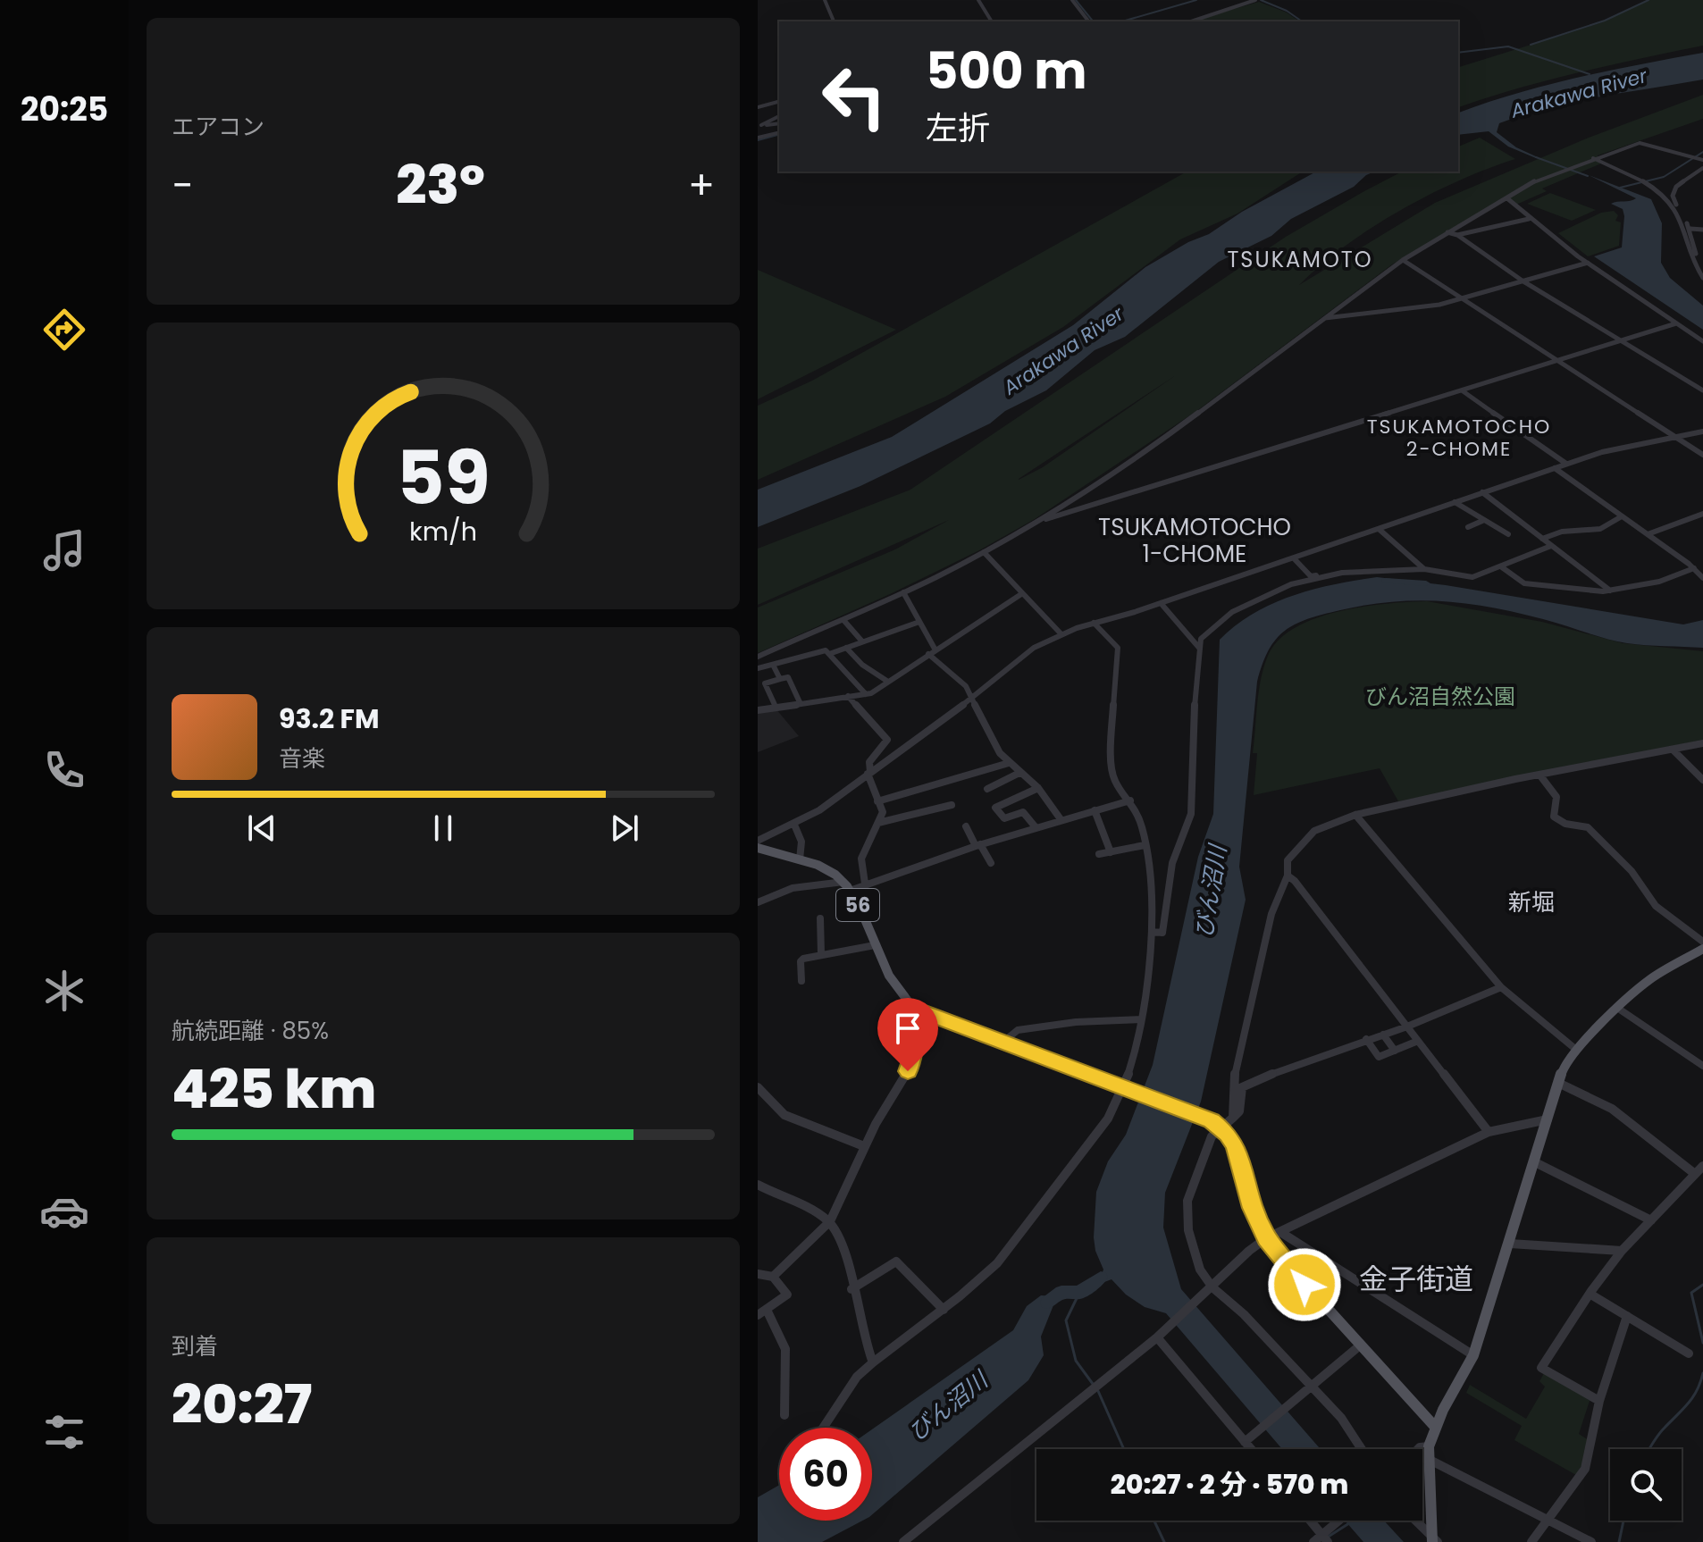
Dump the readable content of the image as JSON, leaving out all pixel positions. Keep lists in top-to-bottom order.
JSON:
{
  "streets": {
    "main road": ["56"]
  },
  "districts": [
    "TSUKAMOTO",
    "TSUKAMOTOCHO 2-CHOME",
    "TSUKAMOTOCHO 1-CHOME",
    "新堀",
    "金子街道"
  ],
  "water": ["Arakawa River", "びん沼川"],
  "parks": ["びん沼自然公園"],
  "page": {
    "tabs": "20:25",
    "tile": [
      "エアコン",
      ["航続距離 · 85%", "425 km"],
      ["到着", "20:27"]
    ],
    "turn": ["500 m", "左折"],
    "heat": ["−", "23°", "+"],
    "song": ["93.2 FM", "音楽"],
    "limit": "60",
    "trip": "20:27 · 2 分 · 570 m",
    "gauge": ["59", "km/h"]
  }
}
